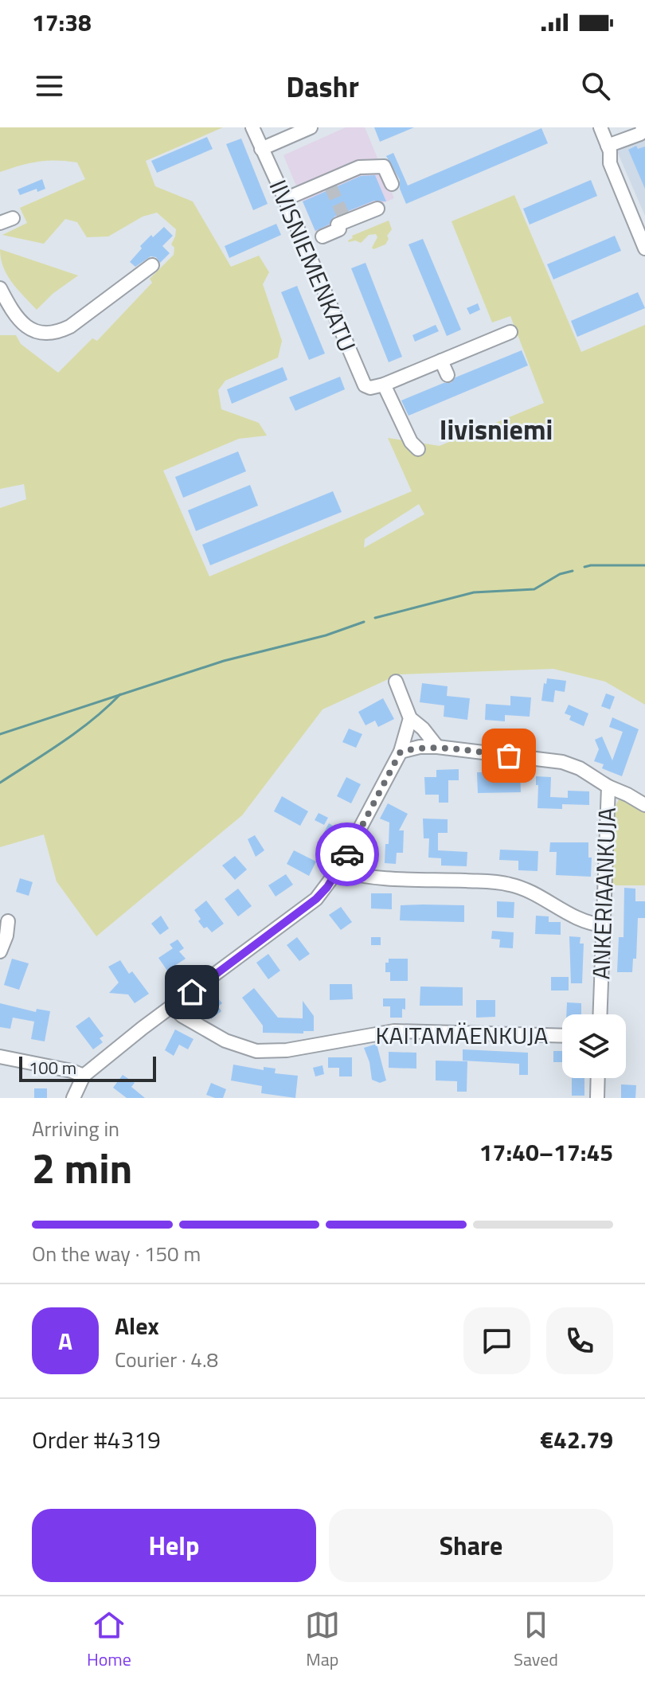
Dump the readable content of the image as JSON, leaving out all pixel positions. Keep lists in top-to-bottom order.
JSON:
{
  "streets": {
    "street": ["IIVISNIEMENKATU", "ANKERIAANKUJA", "KAITAMÄENKUJA"]
  },
  "districts": ["Iivisniemi"],
  "scale_bar": "100 m",
  "page": {
    "status": "17:38",
    "header": "Dashr",
    "scale": "100 m",
    "heading": ["2 min", "Arriving in", "17:40–17:45"],
    "panel": [
      "Alex",
      "Courier · 4.8",
      "Order #4319",
      "€42.79"
    ],
    "bar": "On the way · 150 m",
    "round": "A",
    "buttons": ["Help", "Share"],
    "tabs": ["Home", "Map", "Saved"]
  }
}
